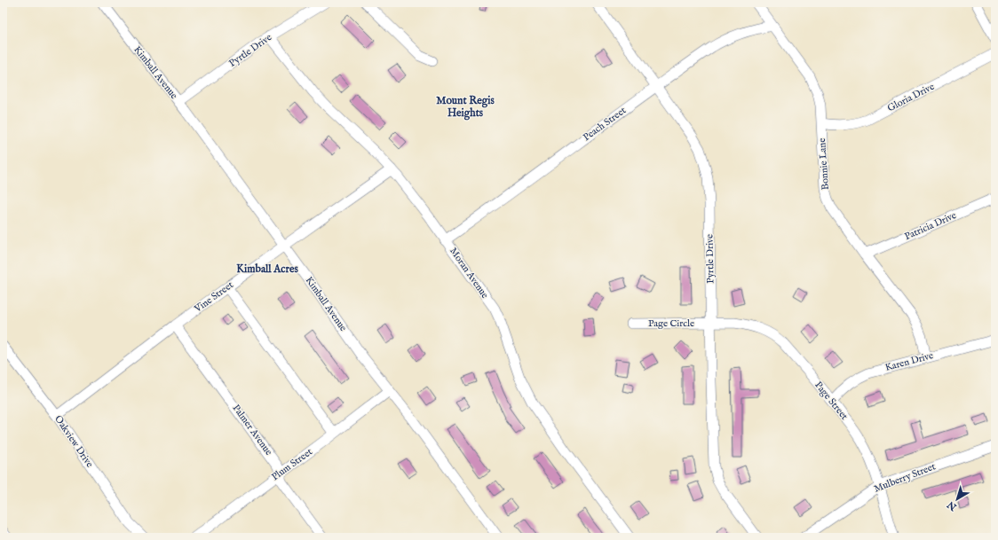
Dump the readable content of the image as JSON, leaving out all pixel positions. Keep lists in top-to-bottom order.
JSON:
{
  "streets": {
    "street": [
      "Pyrtle Drive",
      "Kimball Avenue",
      "Gloria Drive",
      "Peach Street",
      "Bonnie Lane",
      "Patricia Drive",
      "Moran Avenue",
      "Vine Street",
      "Page Circle",
      "Karen Drive",
      "Page Street",
      "Palmer Avenue",
      "Oakview Drive",
      "Plum Street",
      "Mulberry Street"
    ]
  },
  "crossings": [
    ["Pyrtle Drive", "Kimball Avenue"],
    ["Pyrtle Drive", "Peach Street"],
    ["Pyrtle Drive", "Moran Avenue"],
    ["Pyrtle Drive", "Page Circle"],
    ["Pyrtle Drive", "Page Street"],
    ["Kimball Avenue", "Vine Street"],
    ["Kimball Avenue", "Plum Street"],
    ["Gloria Drive", "Bonnie Lane"],
    ["Peach Street", "Bonnie Lane"],
    ["Peach Street", "Moran Avenue"],
    ["Bonnie Lane", "Patricia Drive"],
    ["Bonnie Lane", "Karen Drive"],
    ["Moran Avenue", "Vine Street"],
    ["Vine Street", "Palmer Avenue"],
    ["Vine Street", "Oakview Drive"],
    ["Page Circle", "Page Street"],
    ["Karen Drive", "Page Street"],
    ["Page Street", "Mulberry Street"],
    ["Palmer Avenue", "Plum Street"]
  ],
  "districts": ["Mount Regis Heights", "Kimball Acres"],
  "north": "bottom left"
}
